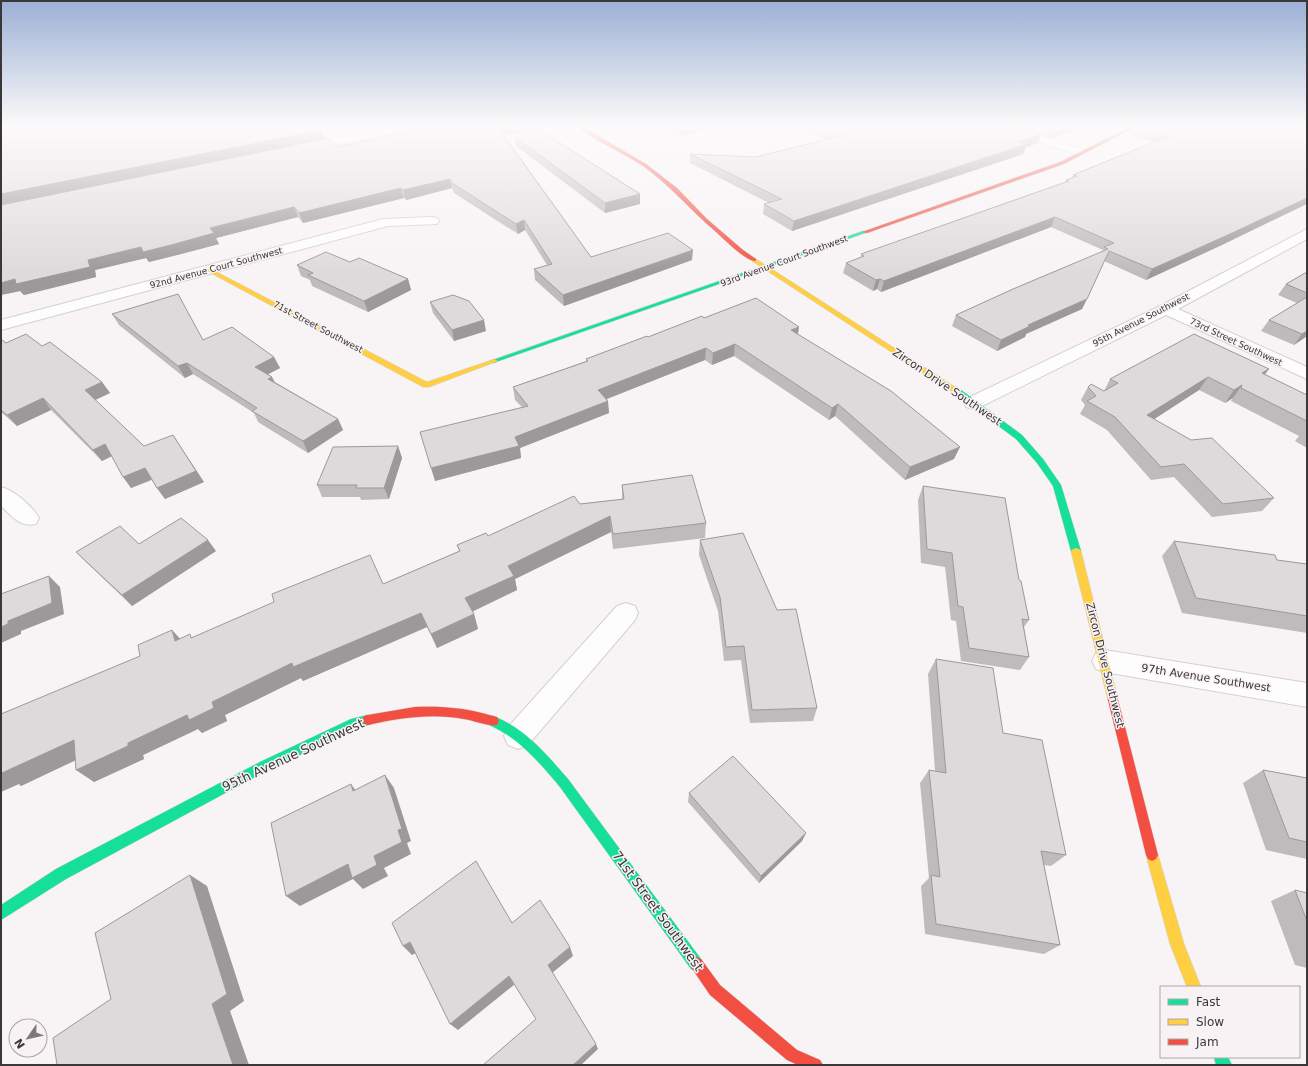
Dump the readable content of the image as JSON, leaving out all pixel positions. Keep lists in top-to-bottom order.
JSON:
{
  "streets": {
    "street": [
      "93rd Avenue Court Southwest",
      "92nd Avenue Court Southwest",
      "95th Avenue Southwest",
      "71st Street Southwest",
      "73rd Street Southwest",
      "Zircon Drive Southwest",
      "97th Avenue Southwest"
    ]
  },
  "crossings": [
    ["93rd Avenue Court Southwest", "71st Street Southwest"],
    ["93rd Avenue Court Southwest", "Zircon Drive Southwest"],
    ["92nd Avenue Court Southwest", "71st Street Southwest"],
    ["95th Avenue Southwest", "71st Street Southwest"],
    ["95th Avenue Southwest", "73rd Street Southwest"],
    ["95th Avenue Southwest", "Zircon Drive Southwest"],
    ["Zircon Drive Southwest", "97th Avenue Southwest"]
  ],
  "legend": ["Fast", "Slow", "Jam"],
  "north": "bottom left"
}
